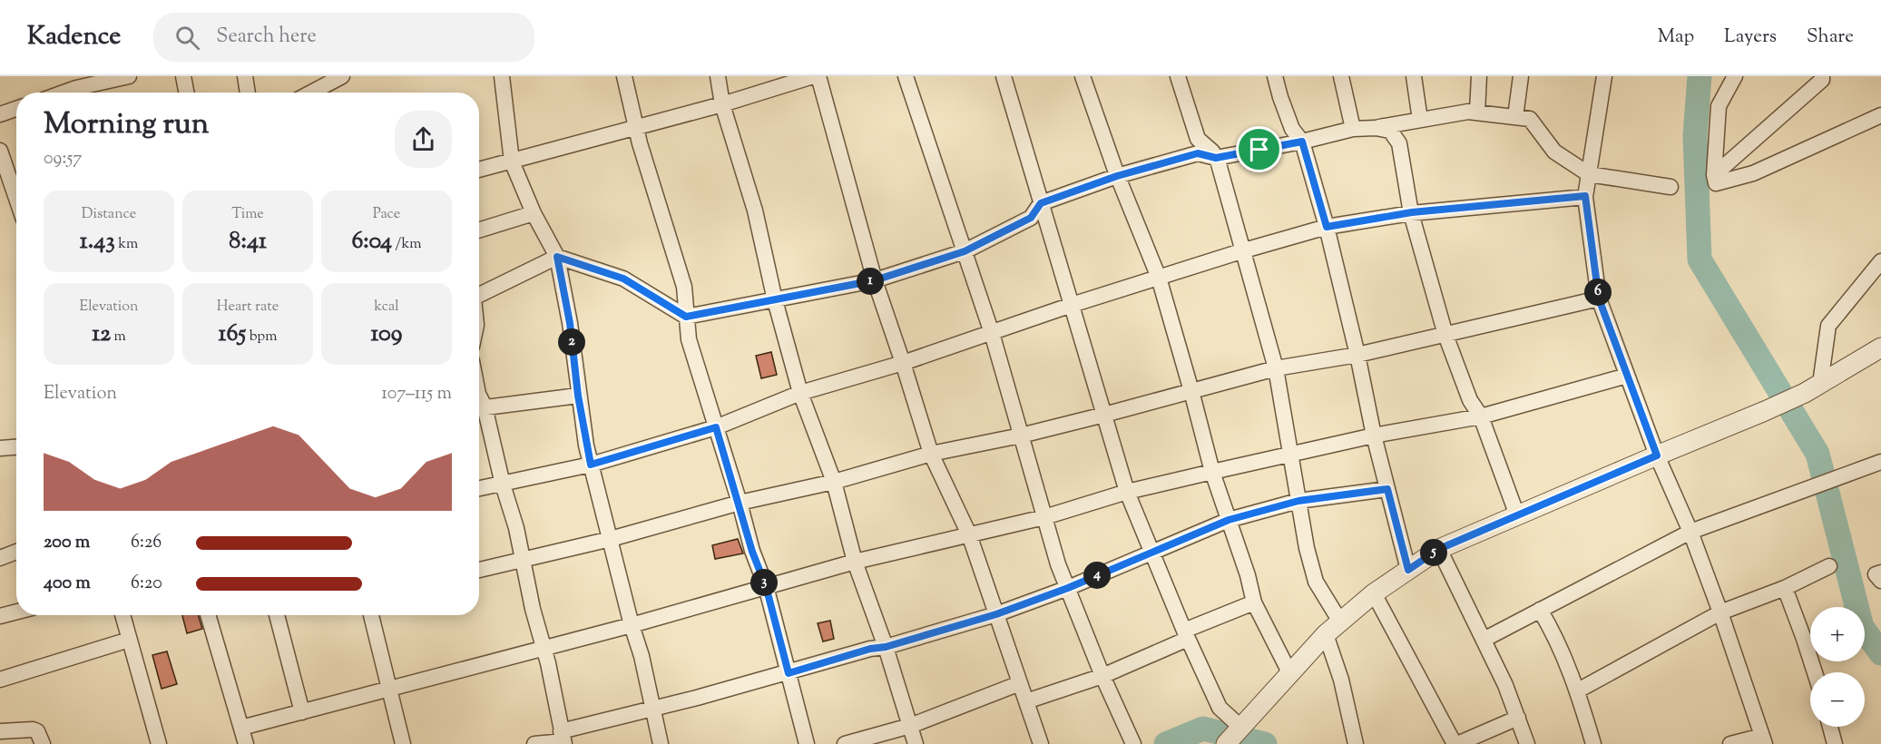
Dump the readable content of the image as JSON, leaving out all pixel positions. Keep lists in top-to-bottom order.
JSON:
{
  "page": {
    "header": "Kadence",
    "search": "Search here",
    "nav": ["Map", "Layers", "Share"],
    "heading": ["Morning run", "09:57"],
    "stats": [
      ["Distance", "1.43 km"],
      ["Time", "8:41"],
      ["Pace", "6:04 /km"],
      ["Elevation", "12 m"],
      ["Heart rate", "165 bpm"],
      ["kcal", "109"]
    ],
    "pins": [
      "1",
      "6",
      "2",
      "5",
      "4",
      "3"
    ],
    "chart": ["Elevation", "107–115 m"],
    "list": [
      {
        "name": "200 m",
        "note": "6:26"
      },
      {
        "name": "400 m",
        "note": "6:20"
      }
    ],
    "map_buttons": ["+", "−"]
  }
}
